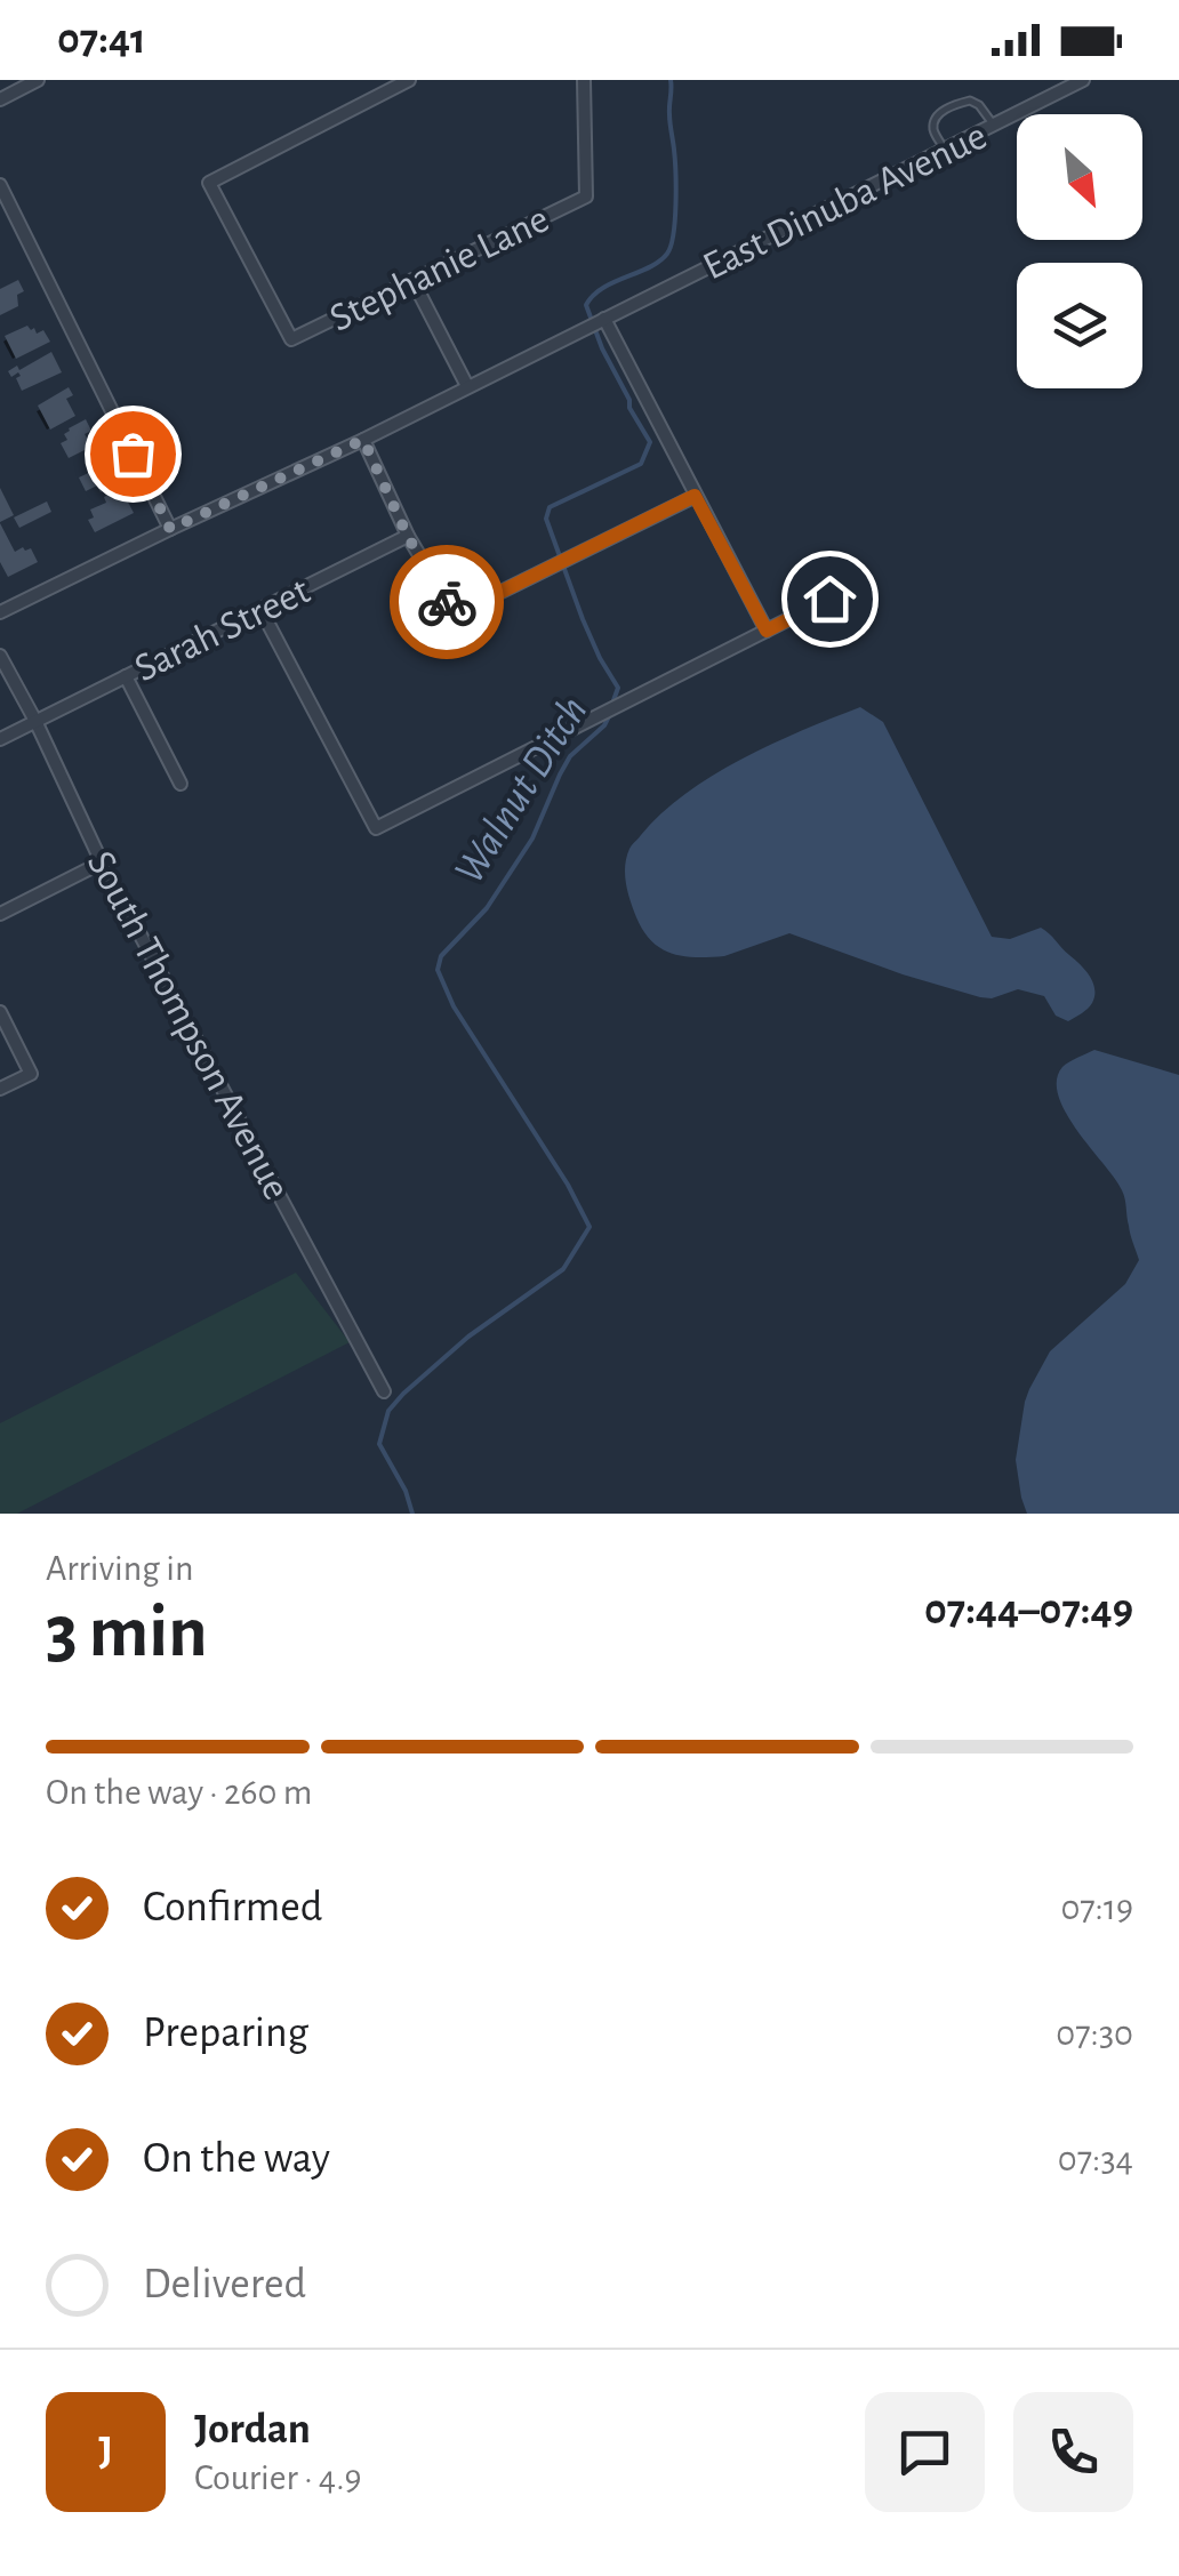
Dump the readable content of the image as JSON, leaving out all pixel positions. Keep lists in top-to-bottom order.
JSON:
{
  "streets": {
    "street": [
      "East Dinuba Avenue",
      "Stephanie Lane",
      "Sarah Street",
      "South Thompson Avenue"
    ]
  },
  "crossings": [
    ["Sarah Street", "South Thompson Avenue"]
  ],
  "water": ["Walnut Ditch"],
  "north": "bottom right",
  "page": {
    "status": "07:41",
    "heading": ["3 min", "Arriving in", "07:44–07:49"],
    "panel": ["Jordan", "Courier · 4.9"],
    "bar": "On the way · 260 m",
    "list": [
      ["Confirmed", "07:19"],
      ["Preparing", "07:30"],
      ["On the way", "07:34"],
      "Delivered"
    ],
    "round": "J"
  }
}
